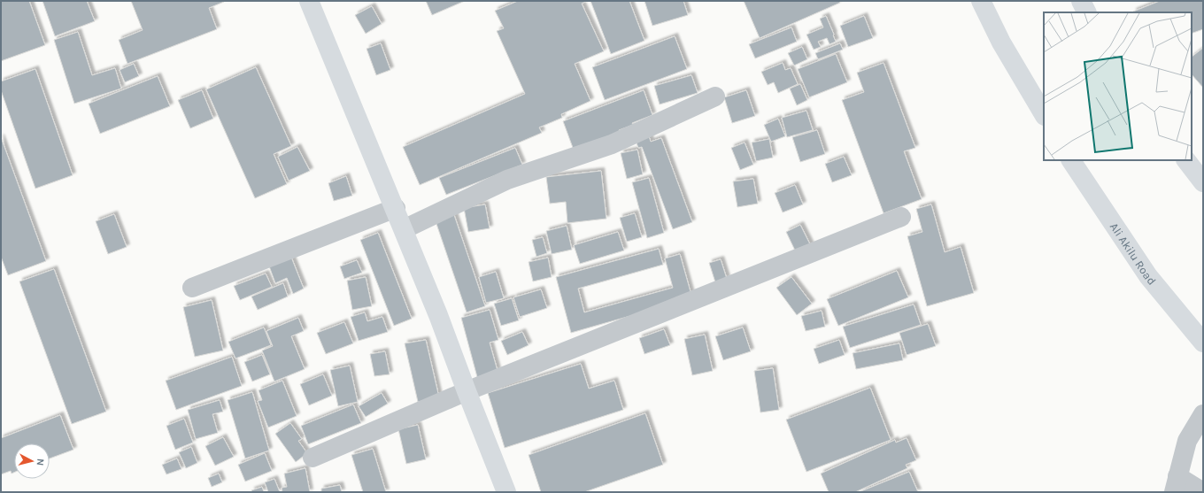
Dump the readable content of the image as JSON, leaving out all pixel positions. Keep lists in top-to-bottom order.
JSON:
{
  "streets": {
    "street": ["Ali Akilu Road"]
  },
  "north": "right"
}
